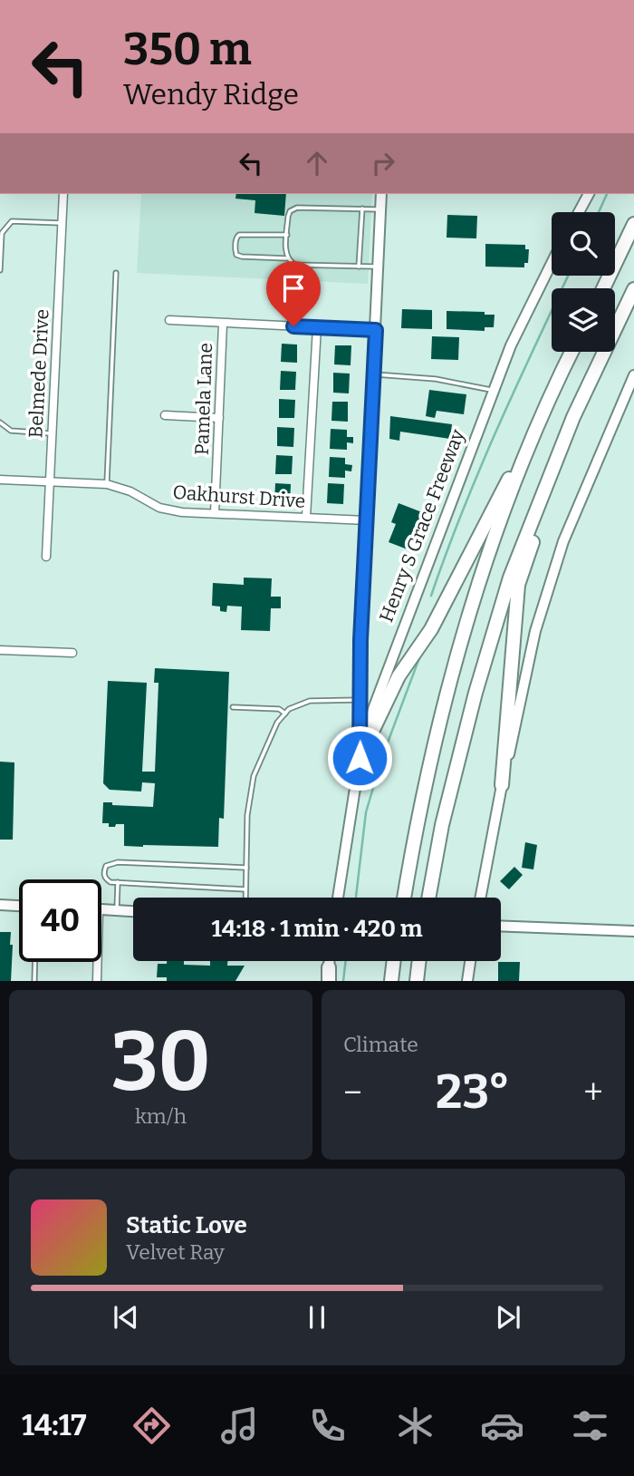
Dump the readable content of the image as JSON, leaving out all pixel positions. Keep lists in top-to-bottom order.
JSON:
{
  "streets": {
    "street": [
      "Belmede Drive",
      "Pamela Lane",
      "Oakhurst Drive",
      "Henry S Grace Freeway"
    ]
  },
  "crossings": [
    ["Belmede Drive", "Oakhurst Drive"],
    ["Pamela Lane", "Oakhurst Drive"]
  ],
  "page": {
    "turn": ["350 m", "Wendy Ridge"],
    "limit": "40",
    "trip": "14:18 · 1 min · 420 m",
    "tile": [
      ["30", "km/h"],
      "Climate"
    ],
    "heat": ["−", "23°", "+"],
    "song": ["Static Love", "Velvet Ray"],
    "tabs": "14:17"
  }
}
